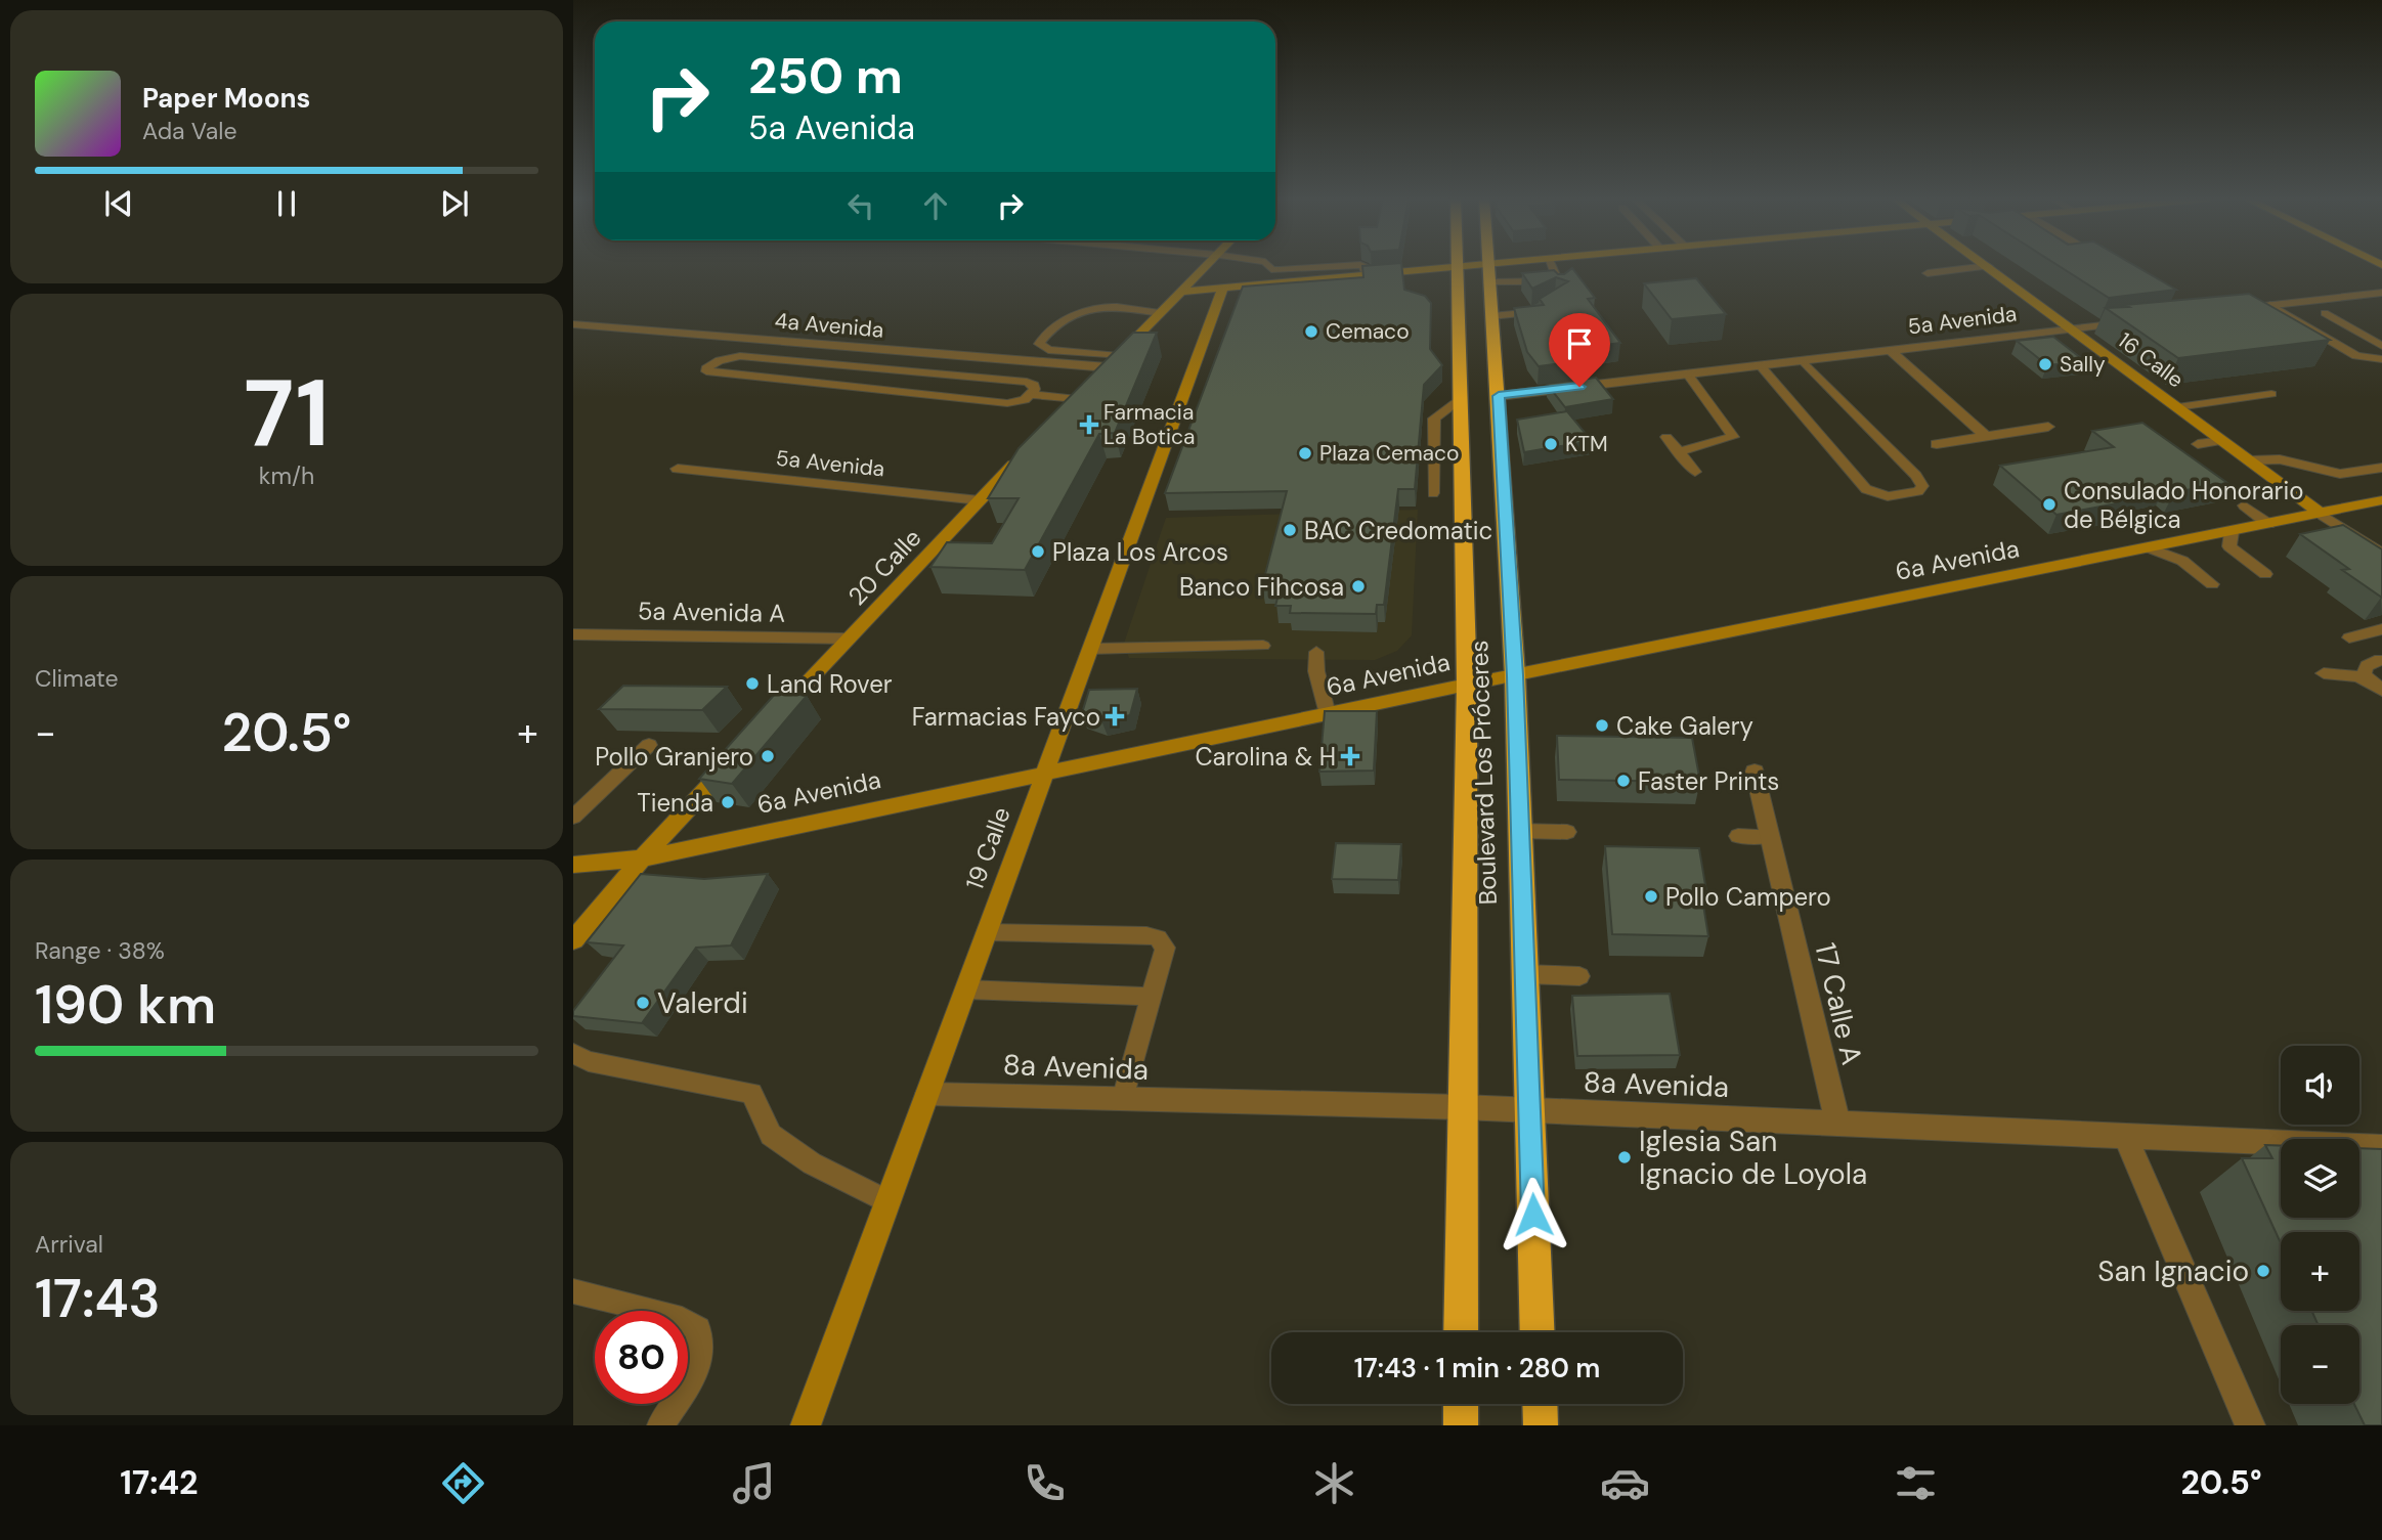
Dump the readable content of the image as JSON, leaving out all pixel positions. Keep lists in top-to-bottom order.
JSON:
{
  "streets": {
    "highway": ["Boulevard Los Próceres"],
    "street": [
      "5a Avenida",
      "4a Avenida",
      "16 Calle",
      "6a Avenida",
      "20 Calle",
      "5a Avenida A",
      "19 Calle",
      "17 Calle A",
      "8a Avenida"
    ]
  },
  "crossings": [
    ["5a Avenida", "16 Calle"],
    ["5a Avenida", "20 Calle"],
    ["5a Avenida", "Boulevard Los Próceres"],
    ["16 Calle", "6a Avenida"],
    ["6a Avenida", "Boulevard Los Próceres"],
    ["6a Avenida", "19 Calle"],
    ["20 Calle", "5a Avenida A"],
    ["Boulevard Los Próceres", "8a Avenida"],
    ["19 Calle", "8a Avenida"],
    ["17 Calle A", "8a Avenida"]
  ],
  "places": {
    "other": [
      "Cemaco",
      "Sally",
      "KTM",
      "Plaza Cemaco",
      "Consulado Honorario de Bélgica",
      "BAC Credomatic",
      "Plaza Los Arcos",
      "Banco Fihcosa",
      "Land Rover",
      "Cake Galery",
      "Pollo Granjero",
      "Faster Prints",
      "Tienda",
      "Pollo Campero",
      "Valerdi",
      "Iglesia San Ignacio de Loyola",
      "San Ignacio"
    ],
    "health": ["Farmacia La Botica", "Farmacias Fayco", "Carolina & H"]
  },
  "page": {
    "turn": ["250 m", "5a Avenida"],
    "song": ["Paper Moons", "Ada Vale"],
    "tile": [
      ["71", "km/h"],
      "Climate",
      ["Range · 38%", "190 km"],
      ["Arrival", "17:43"]
    ],
    "heat": ["−", "20.5°", "+"],
    "map_buttons": ["+", "−"],
    "limit": "80",
    "trip": "17:43 · 1 min · 280 m",
    "tabs": ["17:42", "20.5°"]
  }
}
